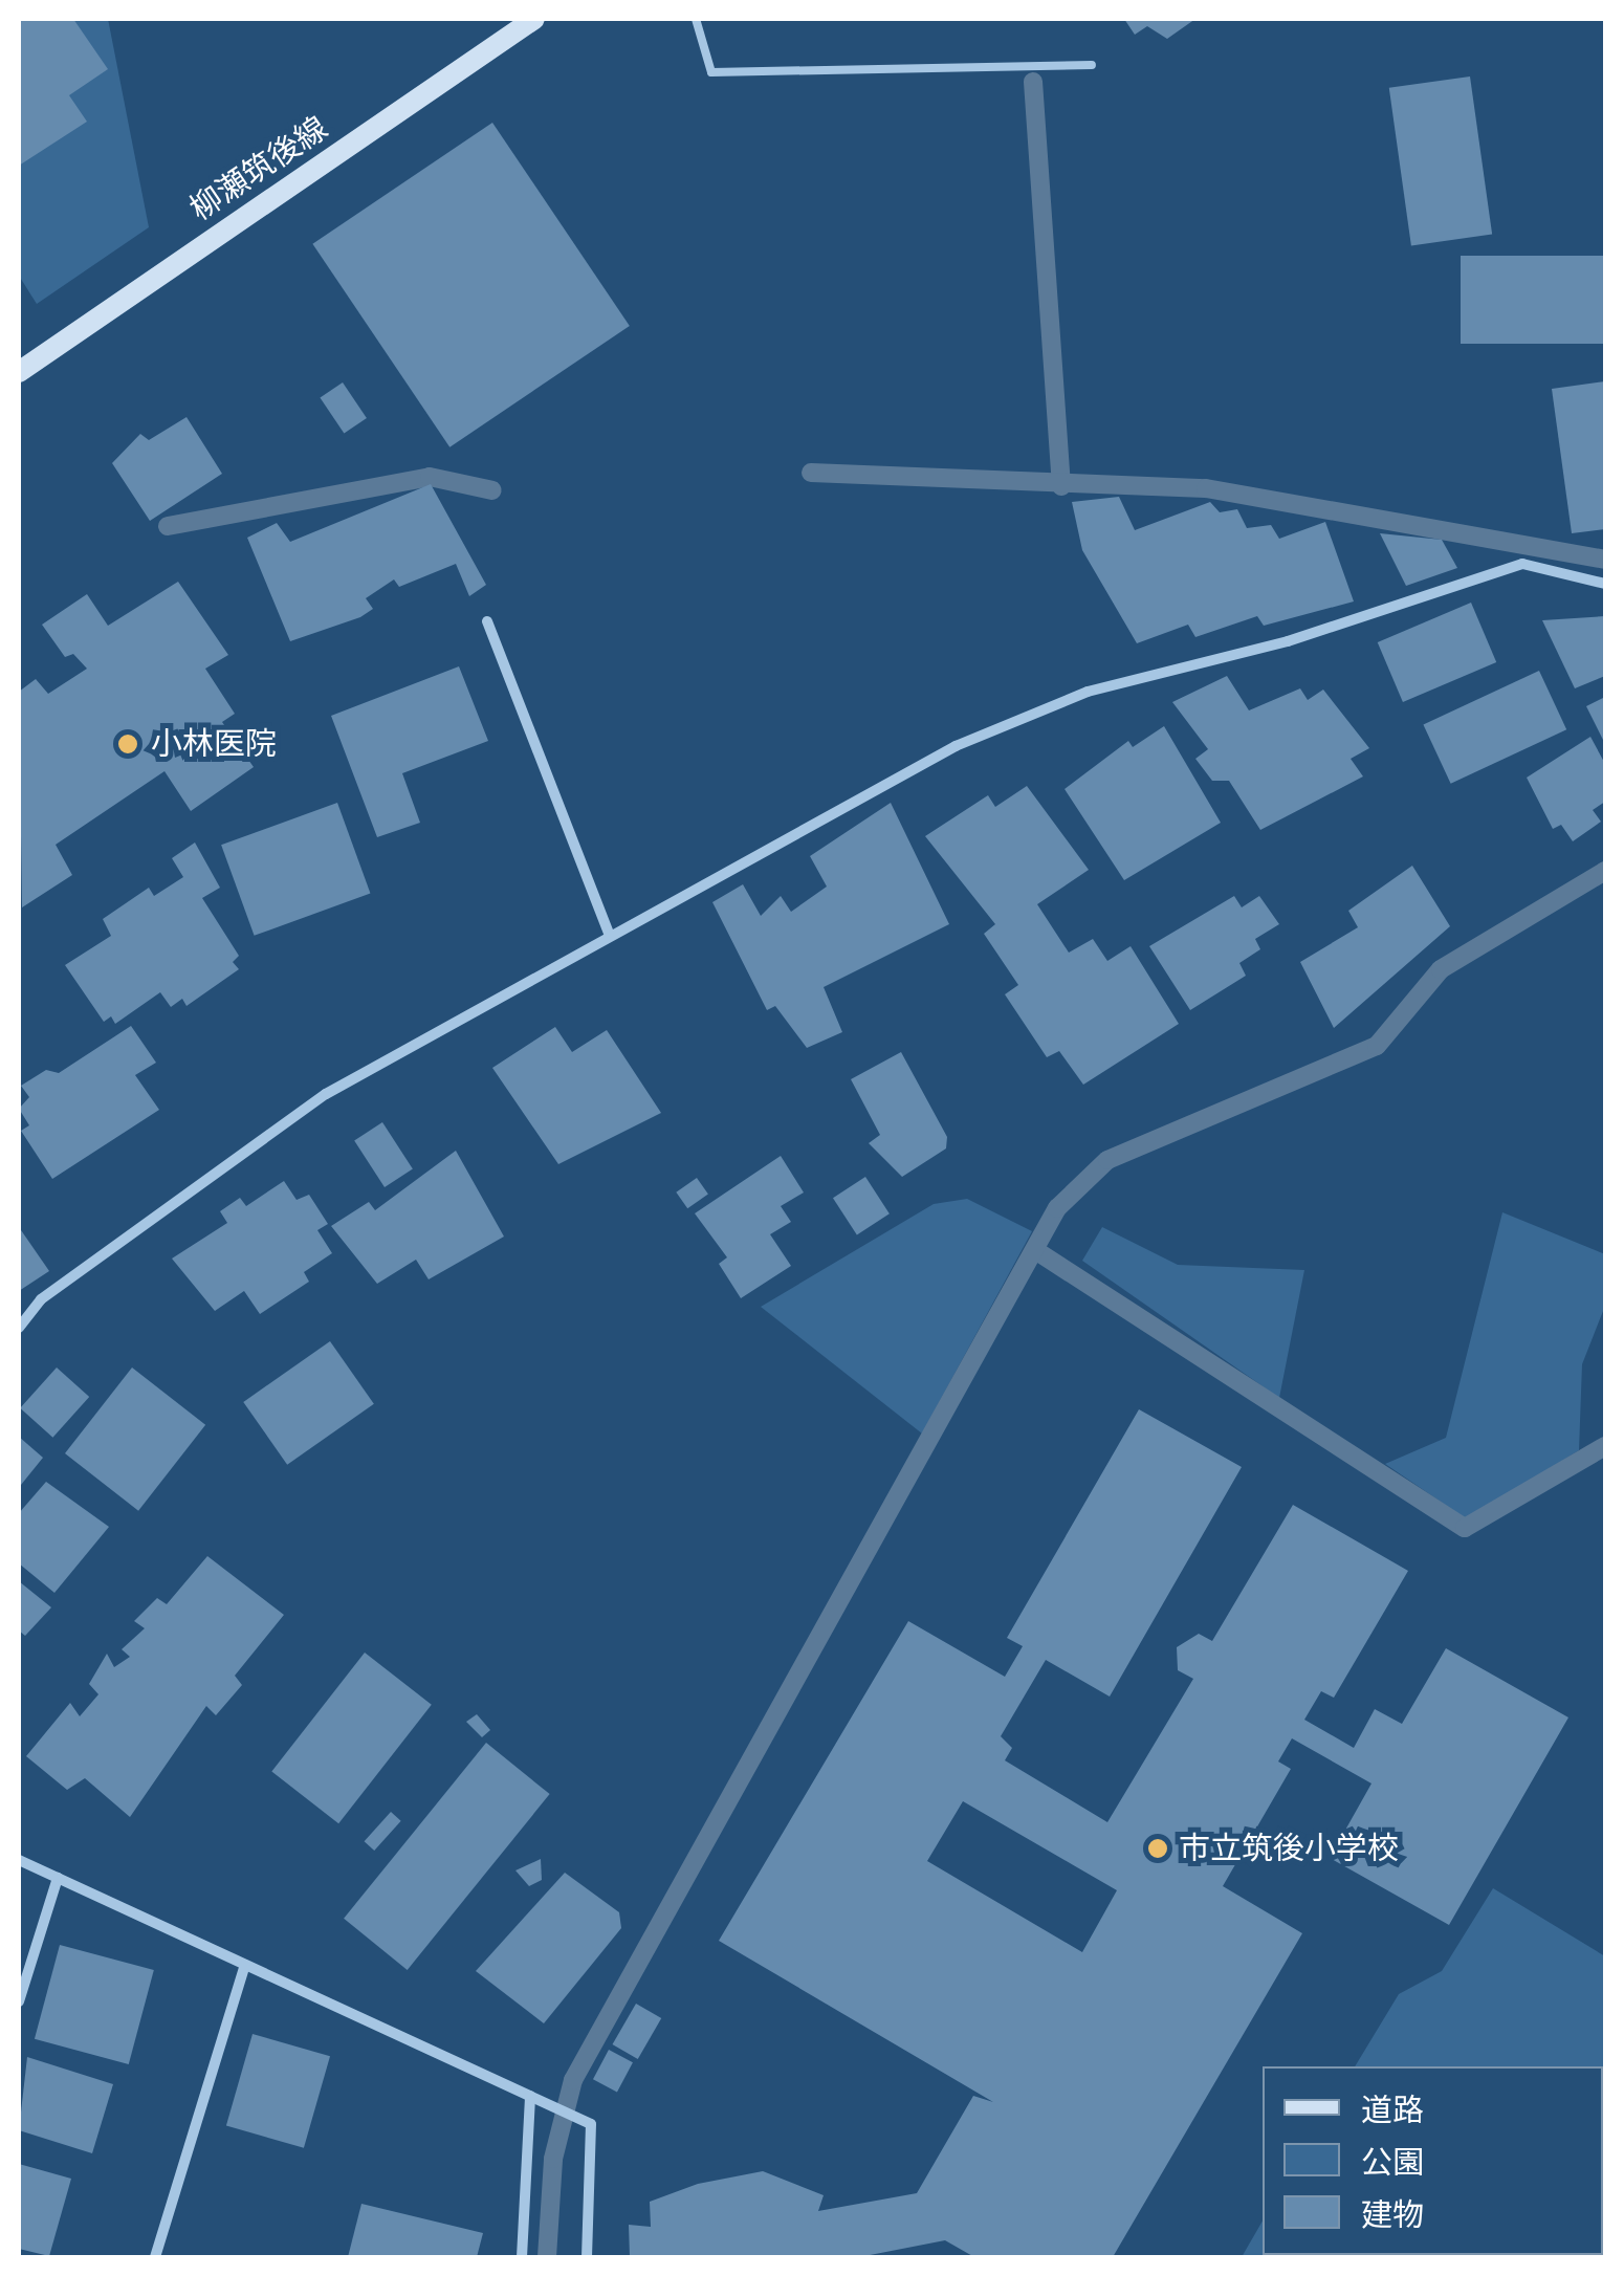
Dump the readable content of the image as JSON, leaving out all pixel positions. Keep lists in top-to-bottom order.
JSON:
{
  "streets": {
    "main road": ["柳瀬筑後線"]
  },
  "places": ["小林医院", "市立筑後小学校"],
  "legend": ["道路", "公園", "建物"]
}
